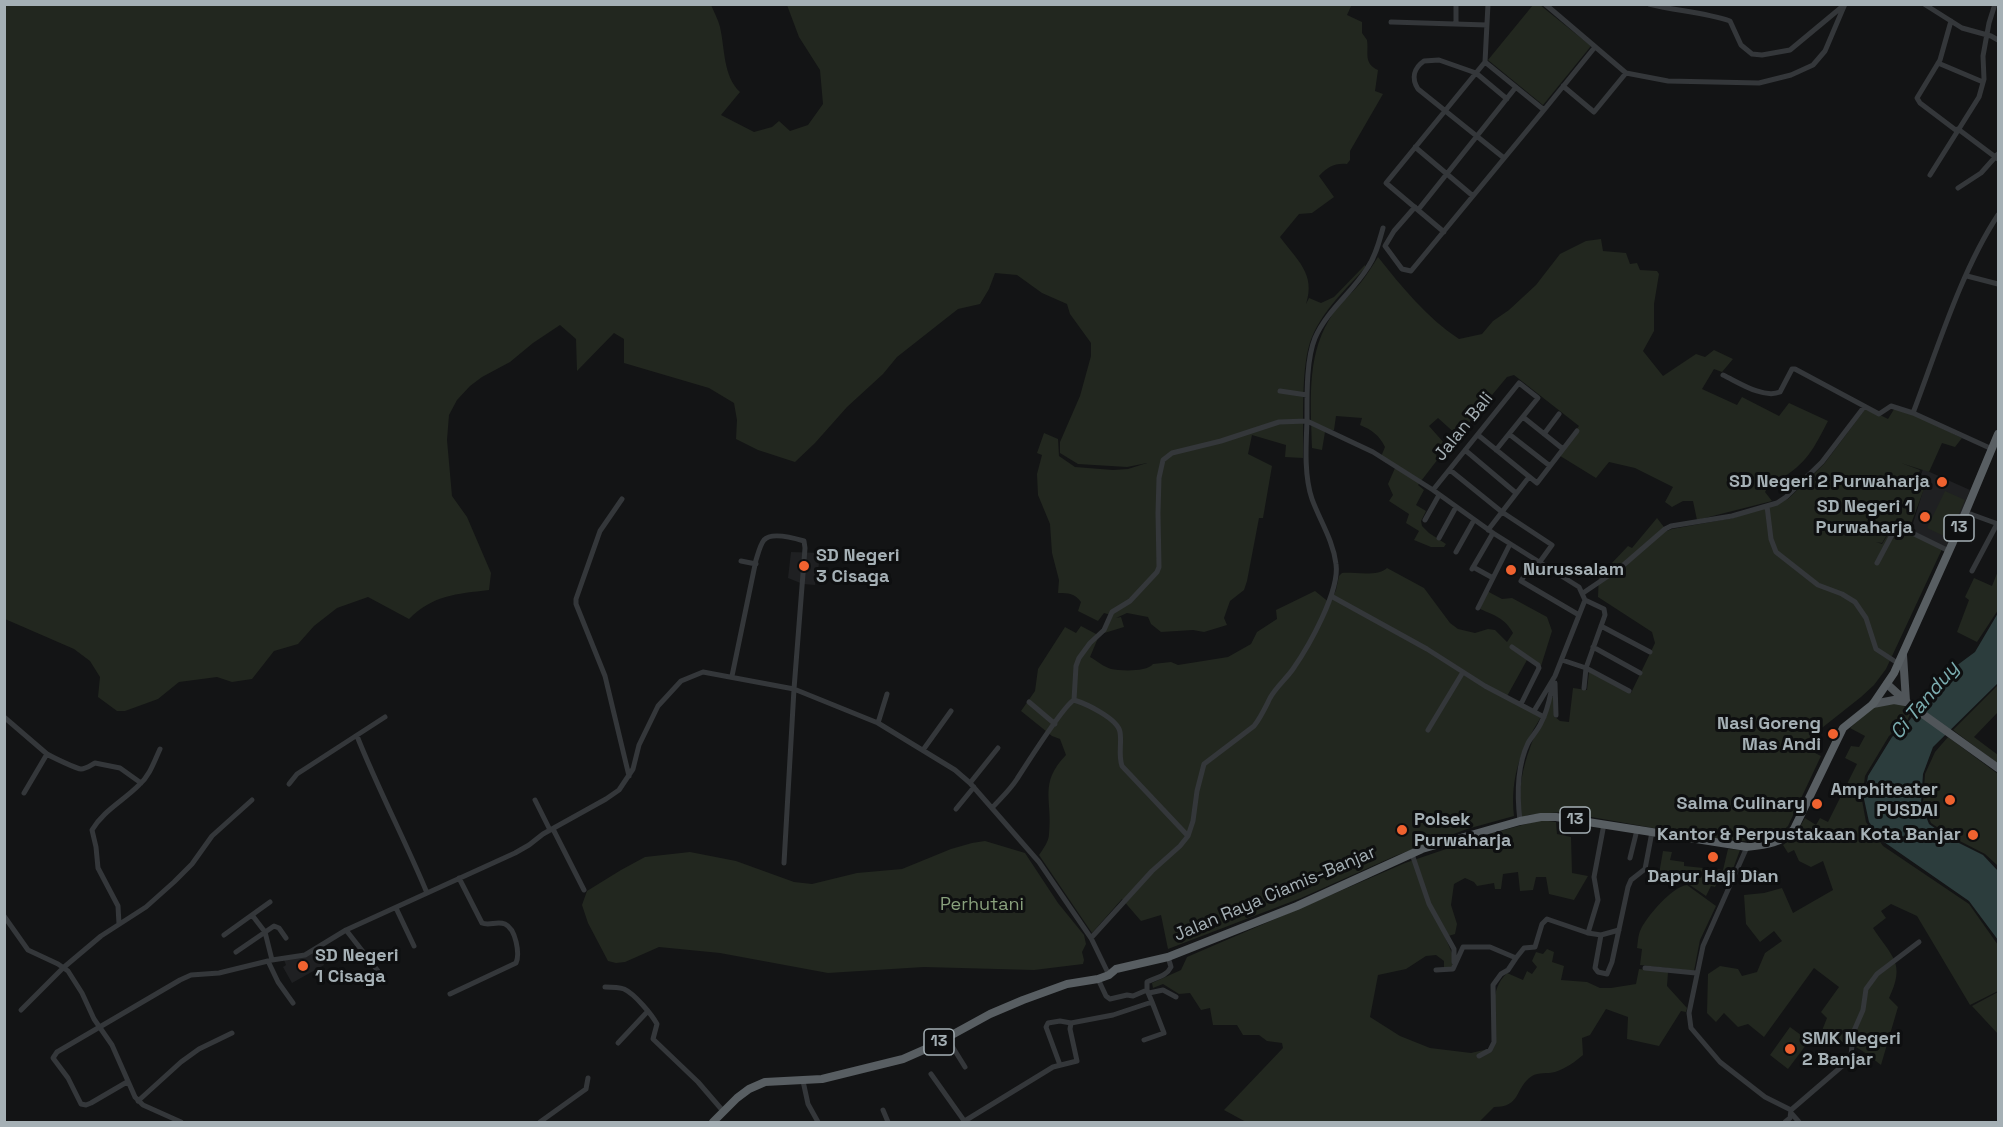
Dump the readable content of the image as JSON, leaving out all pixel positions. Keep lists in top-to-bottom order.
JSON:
{
  "streets": {
    "highway": ["13", "Jalan Raya Ciamis-Banjar"],
    "street": ["Jalan Bali"]
  },
  "crossings": [
    ["13", "Jalan Raya Ciamis-Banjar"]
  ],
  "water": ["Ci Tanduy"],
  "parks": ["Perhutani"],
  "places": [
    "SD Negeri 2 Purwaharja",
    "SD Negeri 1 Purwaharja",
    "SD Negeri 3 Cisaga",
    "Nurussalam",
    "Nasi Goreng Mas Andi",
    "Amphiteater PUSDAI",
    "Salma Culinary",
    "Polsek Purwaharja",
    "Kantor & Perpustakaan Kota Banjar",
    "Dapur Haji Dian",
    "SD Negeri 1 Cisaga",
    "SMK Negeri 2 Banjar"
  ]
}
